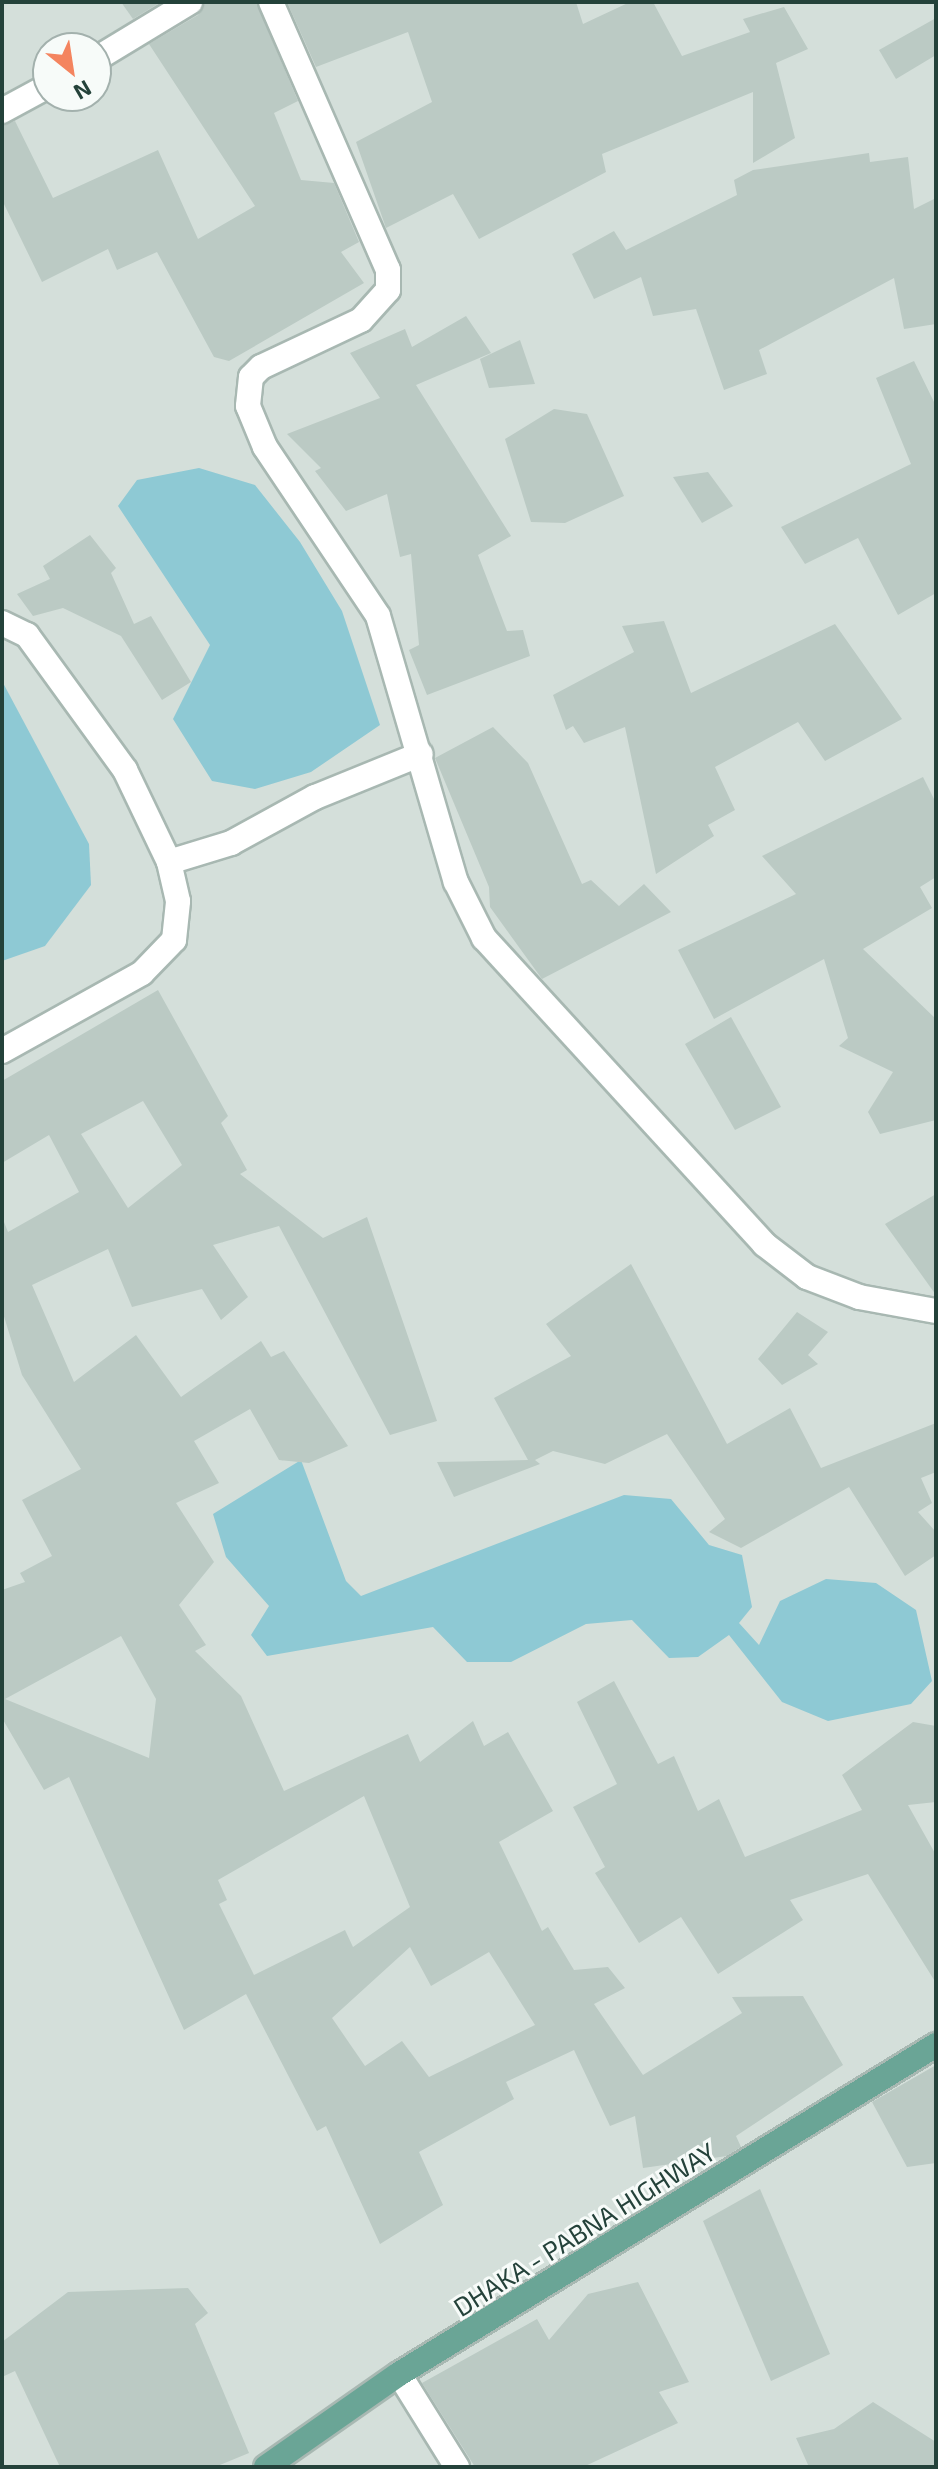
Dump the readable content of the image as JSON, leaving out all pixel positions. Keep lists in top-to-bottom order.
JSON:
{
  "streets": {
    "main road": ["DHAKA - PABNA HIGHWAY"]
  },
  "north": "bottom right"
}
